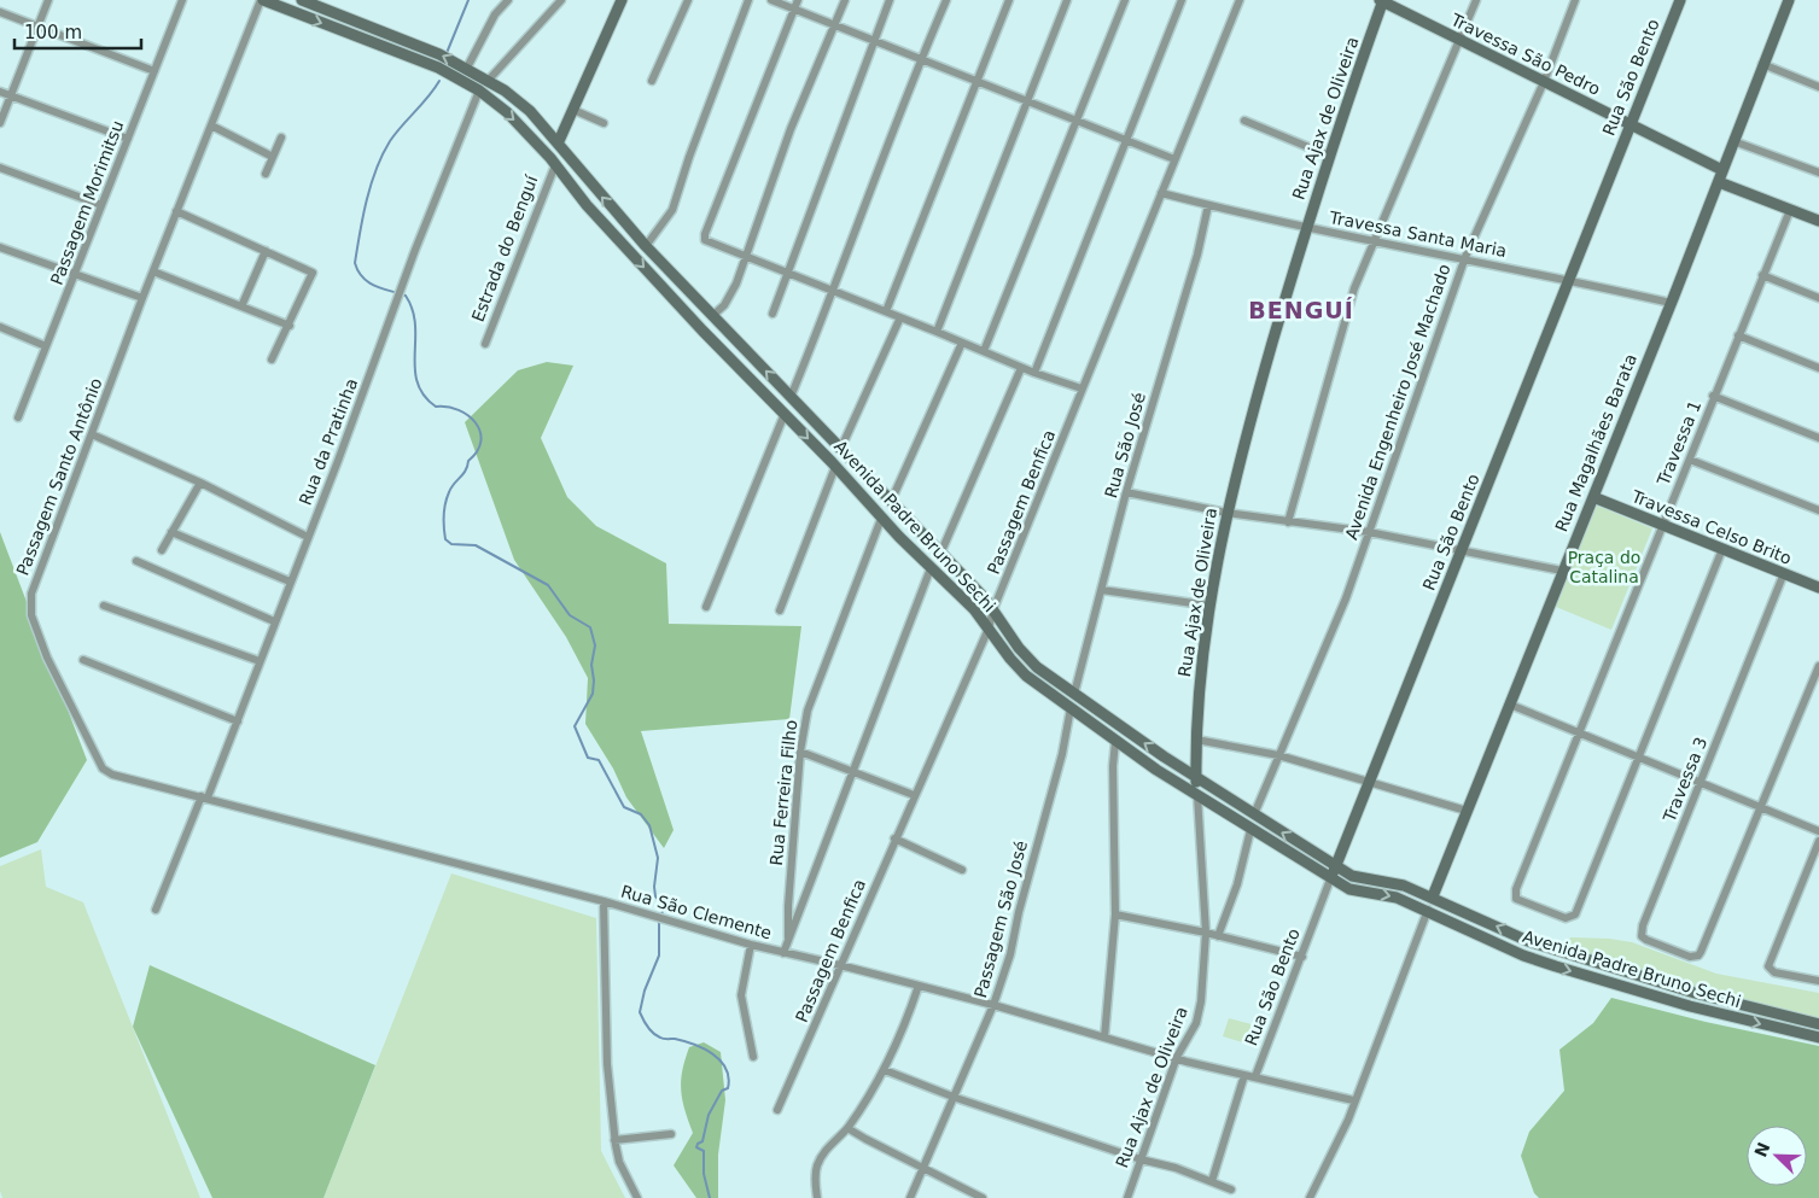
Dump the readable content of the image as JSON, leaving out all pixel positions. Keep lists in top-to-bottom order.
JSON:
{
  "streets": {
    "main road": [
      "Travessa São Pedro",
      "Rua São Bento",
      "Rua Ajax de Oliveira",
      "Rua Magalhães Barata",
      "Avenida Padre Bruno Sechi",
      "Travessa Celso Brito"
    ],
    "street": [
      "Passagem Morimitsu",
      "Travessa Santa Maria",
      "Estrada do Benguí",
      "Avenida Engenheiro José Machado",
      "Rua da Pratinha",
      "Travessa 1",
      "Rua São José",
      "Passagem Santo Antônio",
      "Passagem Benfica",
      "Travessa 3",
      "Rua Ferreira Filho",
      "Rua São Clemente",
      "Passagem São José"
    ]
  },
  "crossings": [
    ["Travessa São Pedro", "Rua São Bento"],
    ["Travessa São Pedro", "Rua Ajax de Oliveira"],
    ["Travessa São Pedro", "Avenida Engenheiro José Machado"],
    ["Travessa São Pedro", "Rua Magalhães Barata"],
    ["Rua São Bento", "Travessa Santa Maria"],
    ["Rua São Bento", "Avenida Padre Bruno Sechi"],
    ["Rua São Bento", "Rua São Clemente"],
    ["Rua Ajax de Oliveira", "Travessa Santa Maria"],
    ["Rua Ajax de Oliveira", "Avenida Padre Bruno Sechi"],
    ["Rua Ajax de Oliveira", "Rua São Clemente"],
    ["Travessa Santa Maria", "Avenida Engenheiro José Machado"],
    ["Travessa Santa Maria", "Rua Magalhães Barata"],
    ["Travessa Santa Maria", "Rua São José"],
    ["Travessa Santa Maria", "Passagem Benfica"],
    ["Estrada do Benguí", "Avenida Padre Bruno Sechi"],
    ["Avenida Engenheiro José Machado", "Avenida Padre Bruno Sechi"],
    ["Rua da Pratinha", "Passagem Santo Antônio"],
    ["Rua da Pratinha", "Avenida Padre Bruno Sechi"],
    ["Rua da Pratinha", "Rua São Clemente"],
    ["Rua Magalhães Barata", "Avenida Padre Bruno Sechi"],
    ["Rua Magalhães Barata", "Travessa Celso Brito"],
    ["Travessa 1", "Travessa Celso Brito"],
    ["Rua São José", "Avenida Padre Bruno Sechi"],
    ["Passagem Santo Antônio", "Avenida Padre Bruno Sechi"],
    ["Passagem Santo Antônio", "Rua São Clemente"],
    ["Passagem Benfica", "Avenida Padre Bruno Sechi"],
    ["Passagem Benfica", "Rua São Clemente"],
    ["Avenida Padre Bruno Sechi", "Rua Ferreira Filho"],
    ["Avenida Padre Bruno Sechi", "Passagem São José"],
    ["Travessa Celso Brito", "Travessa 3"],
    ["Rua São Clemente", "Passagem São José"]
  ],
  "districts": ["BENGUÍ"],
  "parks": ["Praça do Catalina"],
  "scale_bar": "100 m",
  "north": "top left"
}
